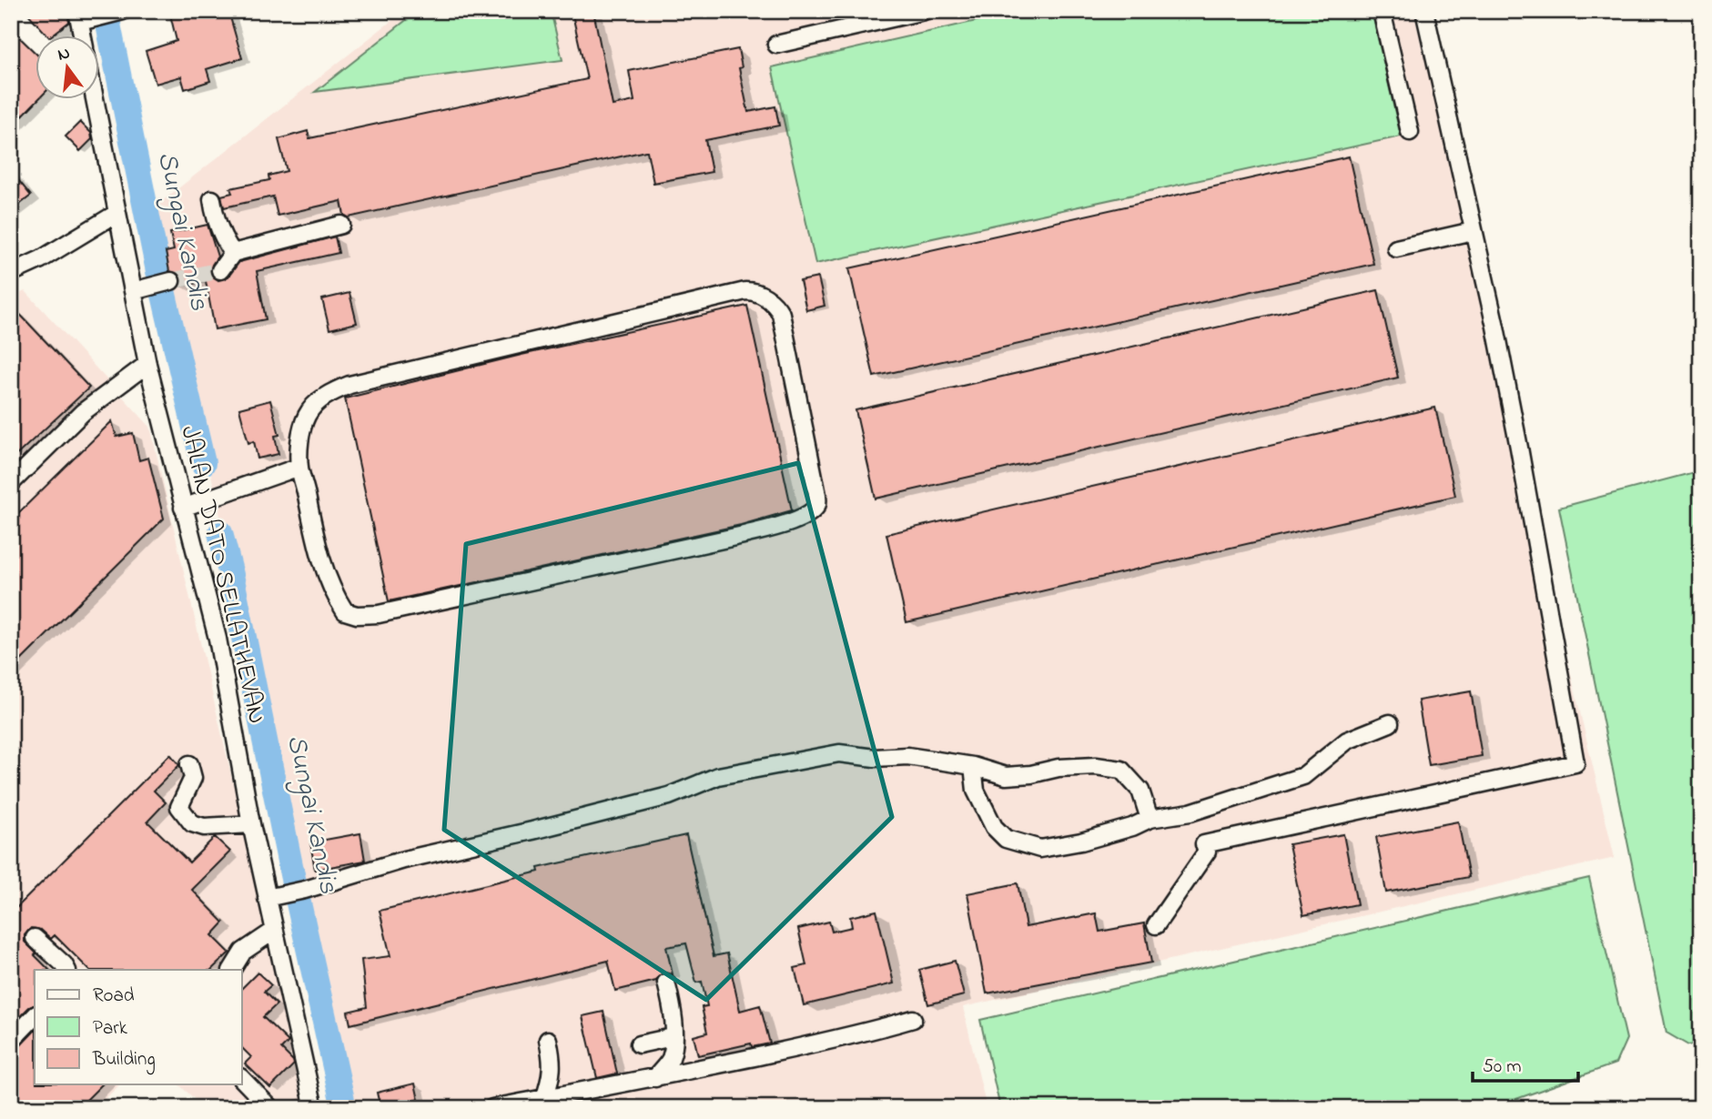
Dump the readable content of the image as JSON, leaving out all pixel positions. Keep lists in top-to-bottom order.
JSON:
{
  "streets": {
    "street": ["JALAN DATO SELLATHEVAN"]
  },
  "water": ["Sungai Kandis"],
  "legend": ["Road", "Park", "Building"],
  "scale_bar": "50 m",
  "north": "top"
}
